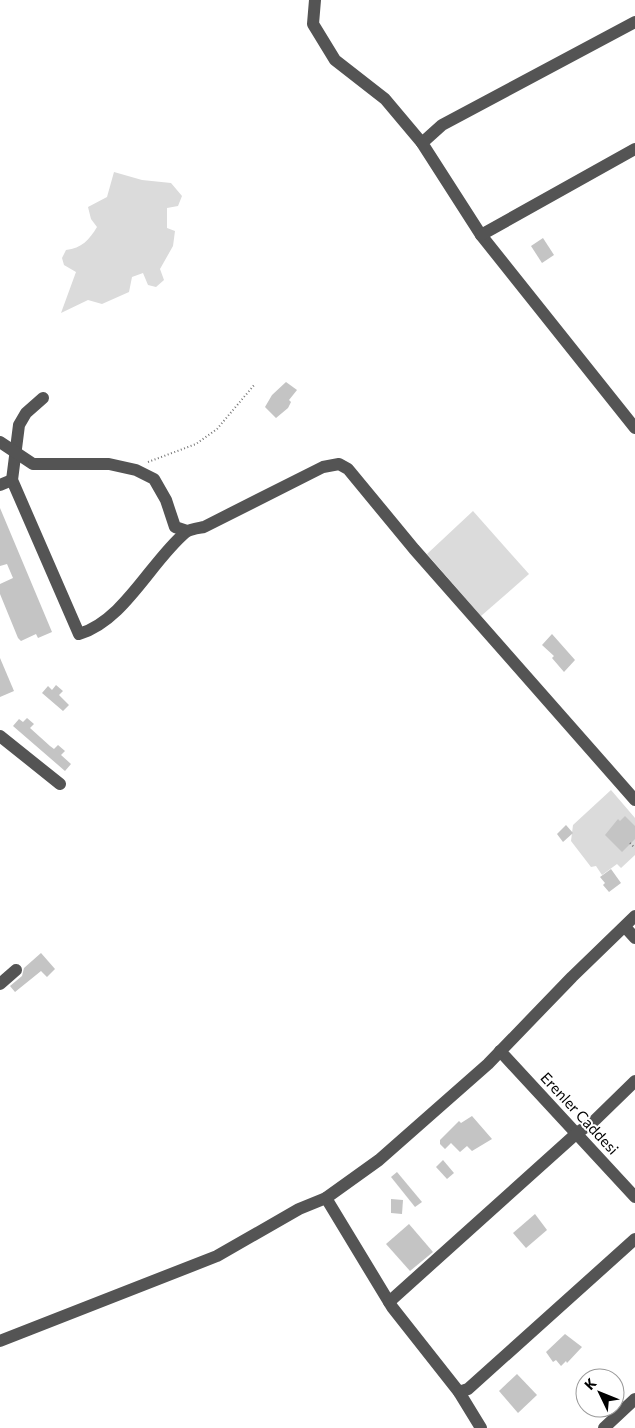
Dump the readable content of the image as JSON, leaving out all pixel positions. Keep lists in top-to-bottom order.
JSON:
{
  "streets": {
    "street": ["Erenler Caddesi"]
  },
  "north": "top left"
}
